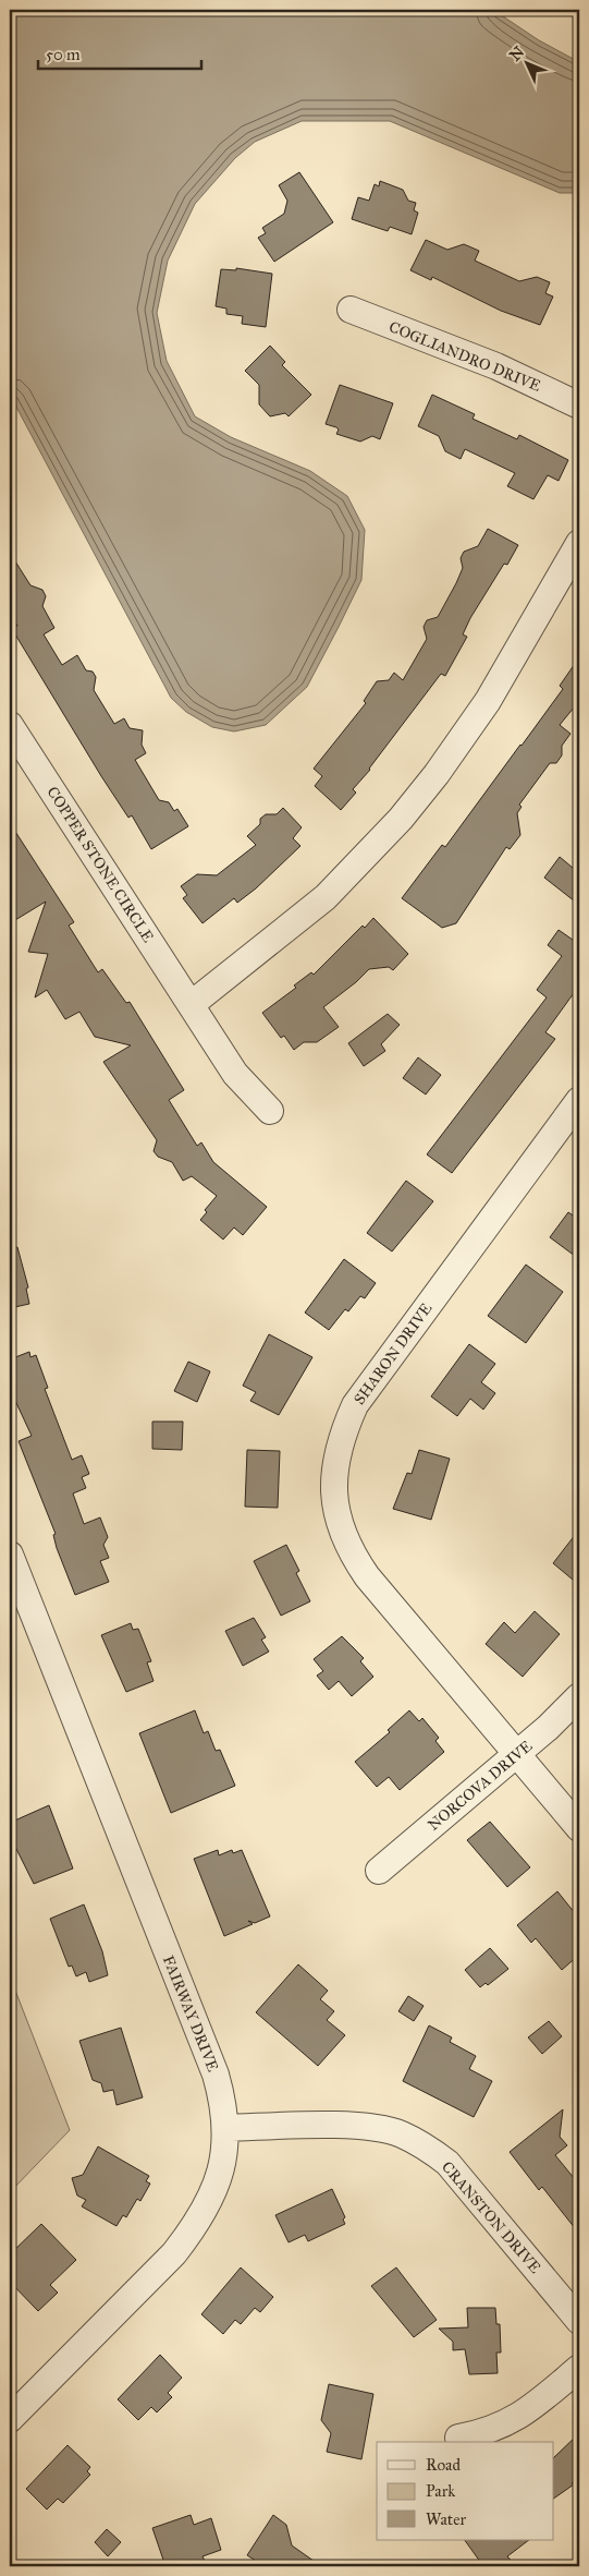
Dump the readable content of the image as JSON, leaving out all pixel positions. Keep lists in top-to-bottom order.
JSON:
{
  "streets": {
    "street": [
      "COGLIANDRO DRIVE",
      "COPPER STONE CIRCLE",
      "SHARON DRIVE",
      "NORCOVA DRIVE",
      "FAIRWAY DRIVE",
      "CRANSTON DRIVE"
    ]
  },
  "crossings": [
    ["SHARON DRIVE", "NORCOVA DRIVE"],
    ["FAIRWAY DRIVE", "CRANSTON DRIVE"]
  ],
  "legend": ["Road", "Park", "Water"],
  "scale_bar": "50 m",
  "north": "top left"
}
